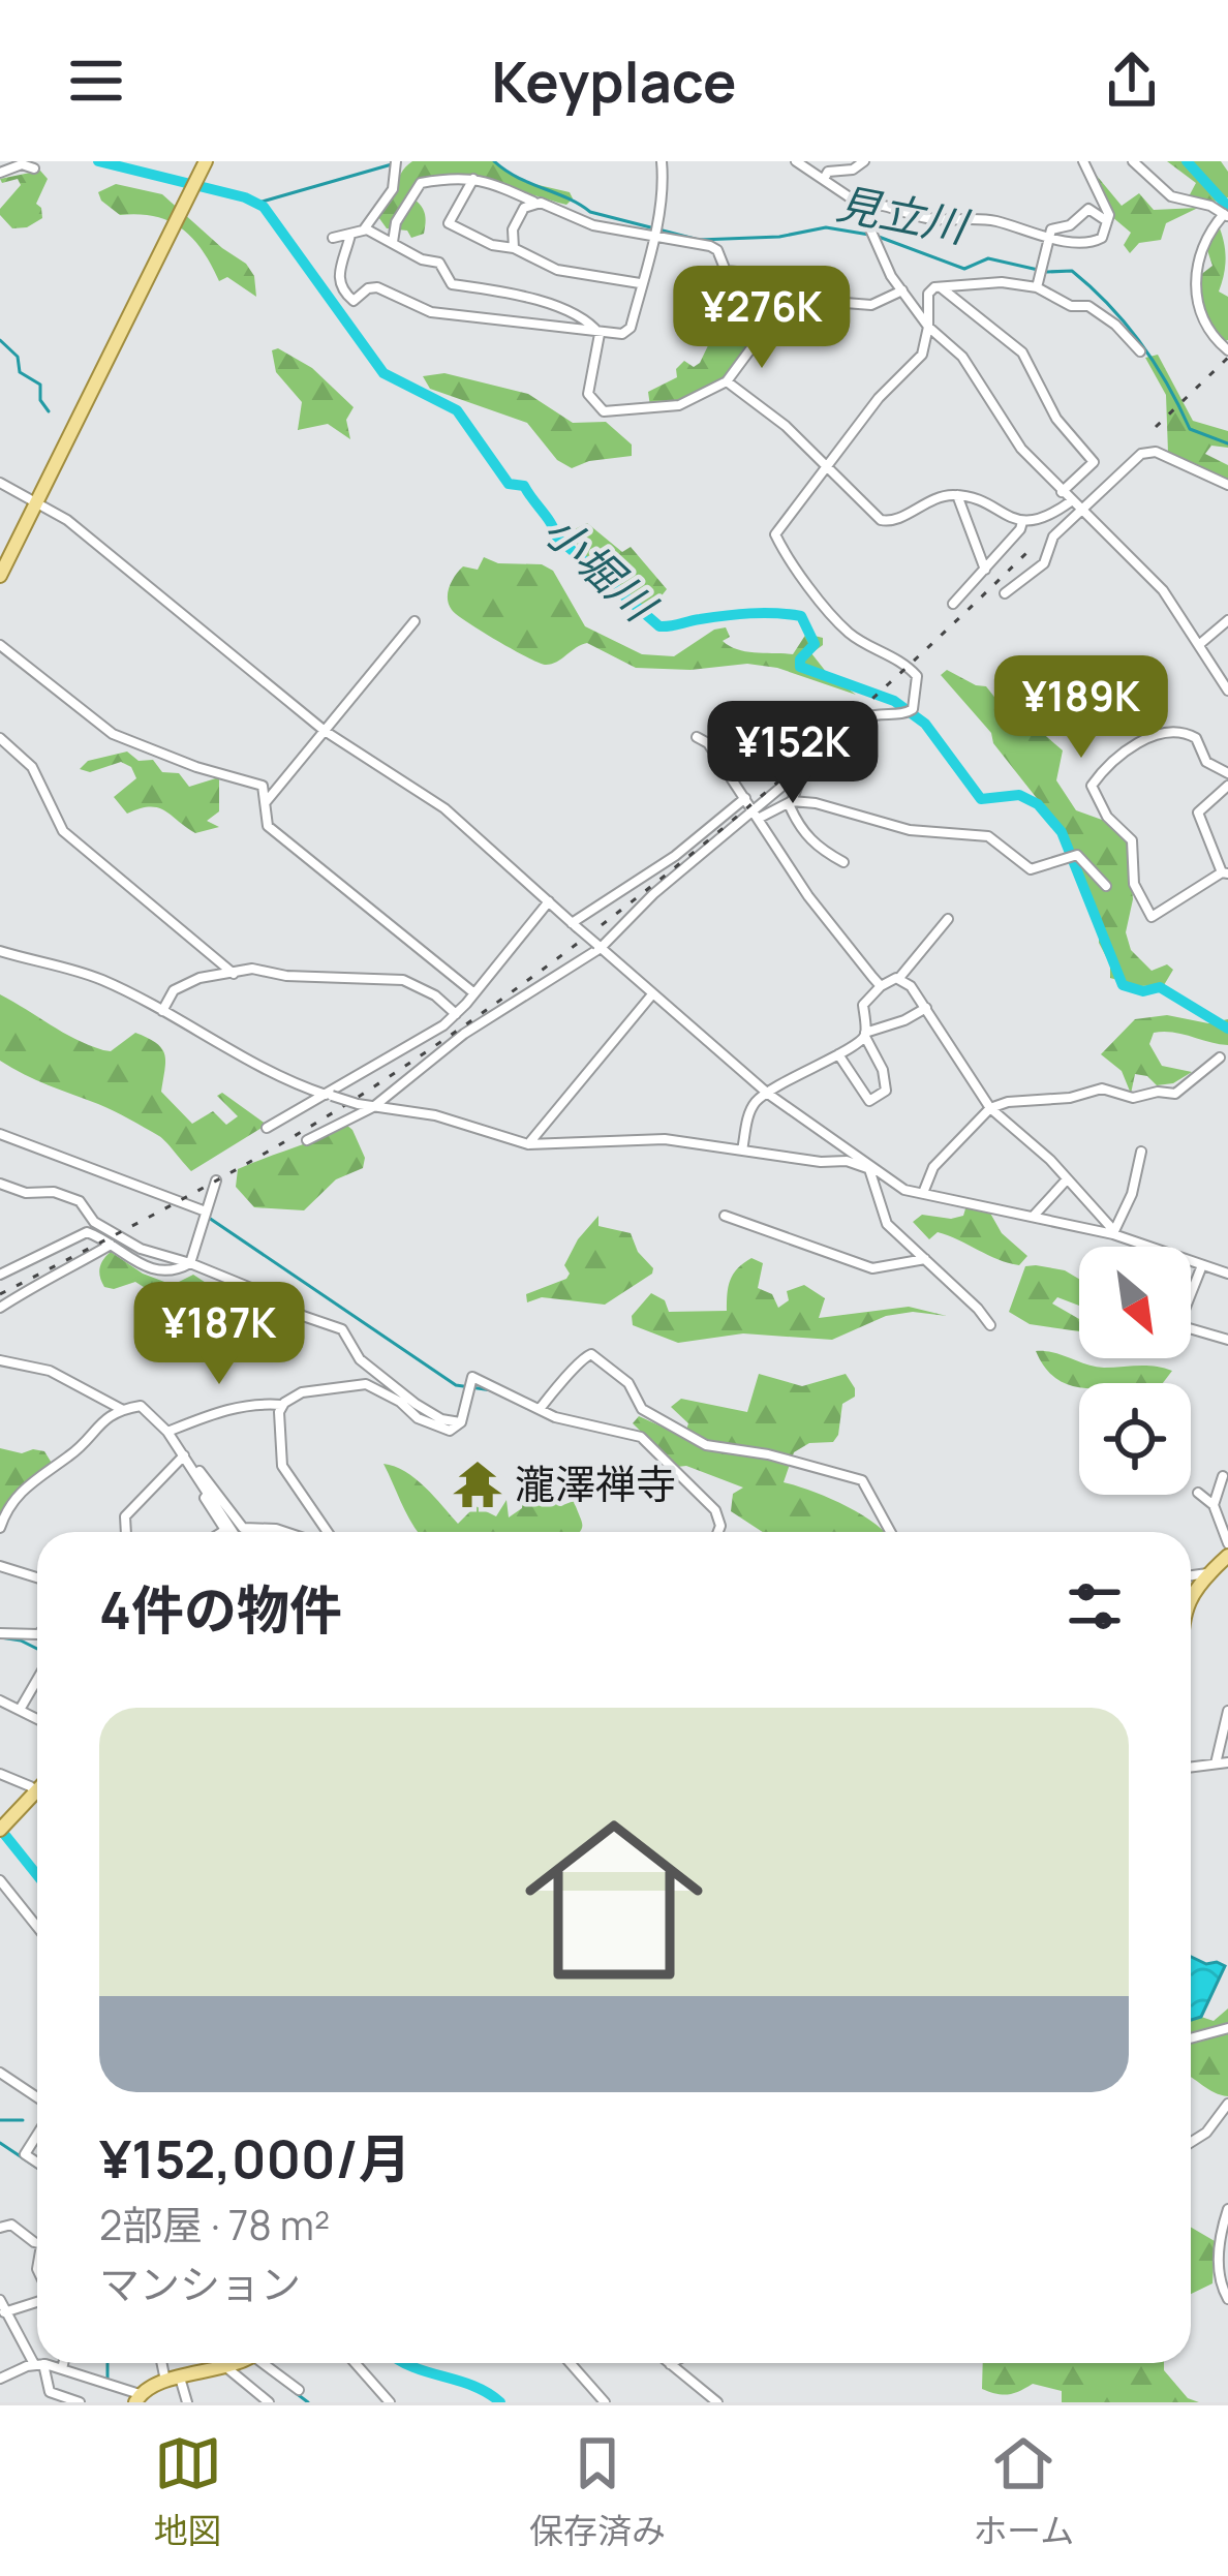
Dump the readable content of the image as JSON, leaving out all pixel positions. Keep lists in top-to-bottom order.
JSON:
{
  "water": ["見立川", "小堀川"],
  "places": {
    "temple": ["瀧澤禅寺"]
  },
  "north": "bottom right",
  "page": {
    "header": "Keyplace",
    "price": [
      "¥276K",
      "¥189K",
      "¥152K",
      "¥187K"
    ],
    "heading": "4件の物件",
    "list": [
      {
        "name": "¥152,000/月",
        "note": "2部屋 · 78 m² · マンション"
      }
    ],
    "tabs": ["地図", "保存済み", "ホーム"]
  }
}
